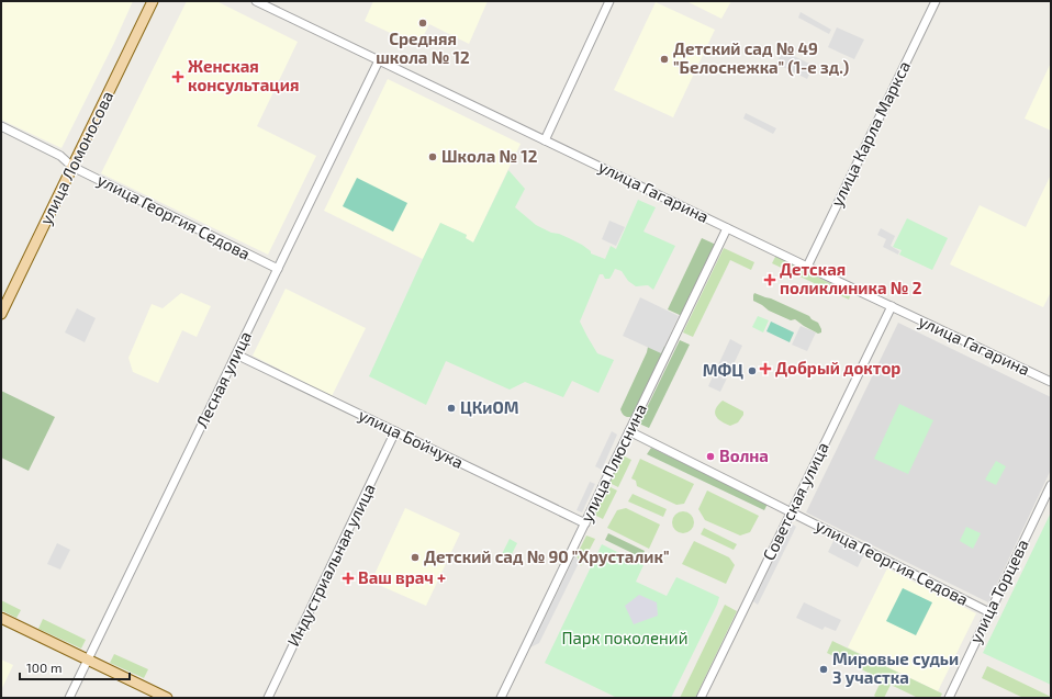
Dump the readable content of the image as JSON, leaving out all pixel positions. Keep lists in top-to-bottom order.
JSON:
{
  "streets": {
    "main road": ["улица Ломоносова"],
    "street": [
      "улица Карла Маркса",
      "улица Гагарина",
      "улица Георгия Седова",
      "Лесная улица",
      "улица Бойчука",
      "улица Плюснина",
      "Советская улица",
      "Индустриальная улица",
      "улица Торцева"
    ]
  },
  "crossings": [
    ["улица Карла Маркса", "улица Гагарина"],
    ["улица Ломоносова", "улица Георгия Седова"],
    ["улица Гагарина", "Лесная улица"],
    ["улица Гагарина", "улица Плюснина"],
    ["улица Гагарина", "Советская улица"],
    ["улица Георгия Седова", "Лесная улица"],
    ["улица Георгия Седова", "улица Плюснина"],
    ["улица Георгия Седова", "Советская улица"],
    ["улица Георгия Седова", "улица Торцева"],
    ["Лесная улица", "улица Бойчука"],
    ["улица Бойчука", "улица Плюснина"],
    ["улица Бойчука", "Индустриальная улица"]
  ],
  "parks": ["Парк поколений"],
  "places": {
    "other": [
      "Средняя школа № 12",
      "Детский сад № 49 \"Белоснежка\" (1-е зд.)",
      "Школа № 12",
      "МФЦ",
      "ЦКиОМ",
      "Волна",
      "Детский сад № 90 \"Хрусталик\"",
      "Мировые судьи 3 участка"
    ],
    "health": [
      "Женская консультация",
      "Детская поликлиника № 2",
      "Добрый доктор",
      "Ваш врач +"
    ]
  },
  "scale_bar": "100 m"
}
